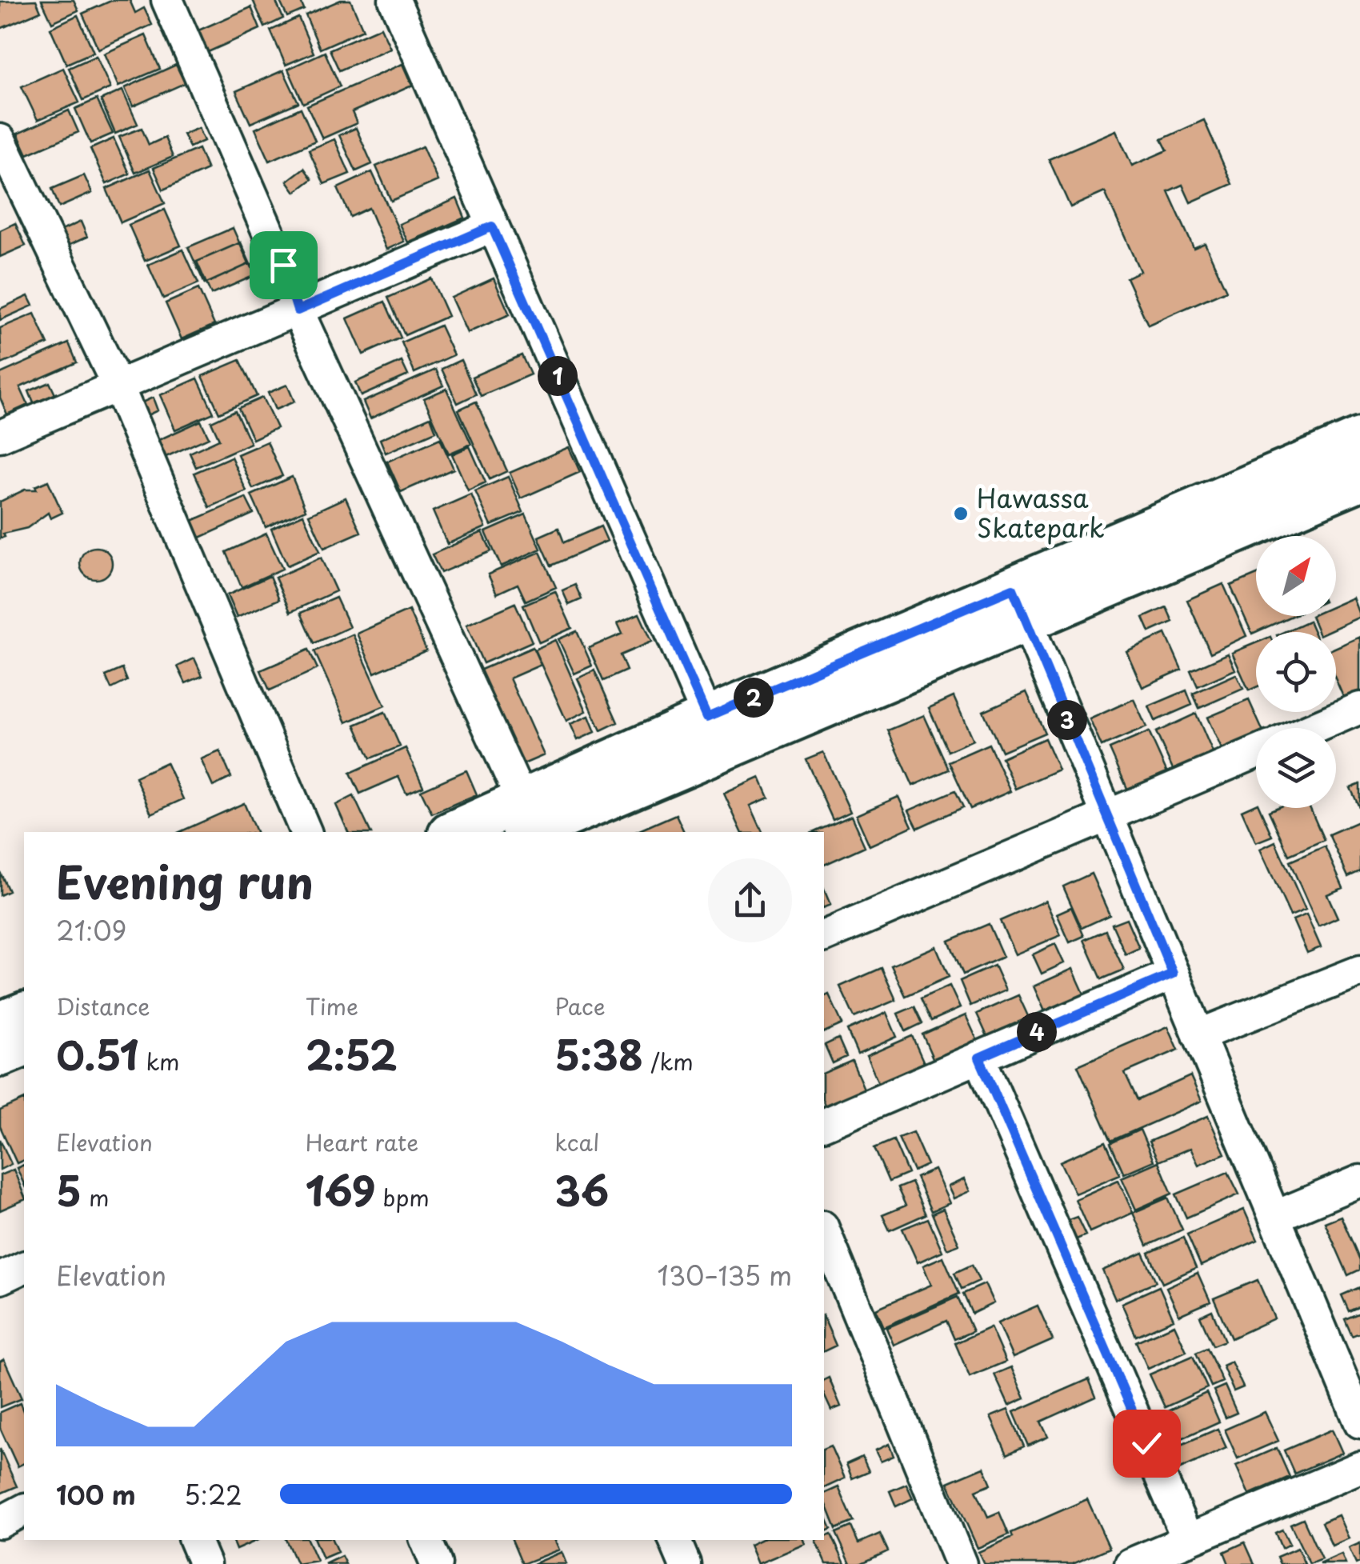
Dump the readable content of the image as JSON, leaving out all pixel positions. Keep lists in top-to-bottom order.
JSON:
{
  "places": ["Hawassa Skatepark"],
  "north": "top right",
  "page": {
    "pins": [
      "1",
      "2",
      "3",
      "4"
    ],
    "heading": ["Evening run", "21:09"],
    "stats": [
      ["Distance", "0.51 km"],
      ["Time", "2:52"],
      ["Pace", "5:38 /km"],
      ["Elevation", "5 m"],
      ["Heart rate", "169 bpm"],
      ["kcal", "36"]
    ],
    "chart": ["Elevation", "130–135 m"],
    "list": [
      {
        "name": "100 m",
        "note": "5:22"
      }
    ]
  }
}
